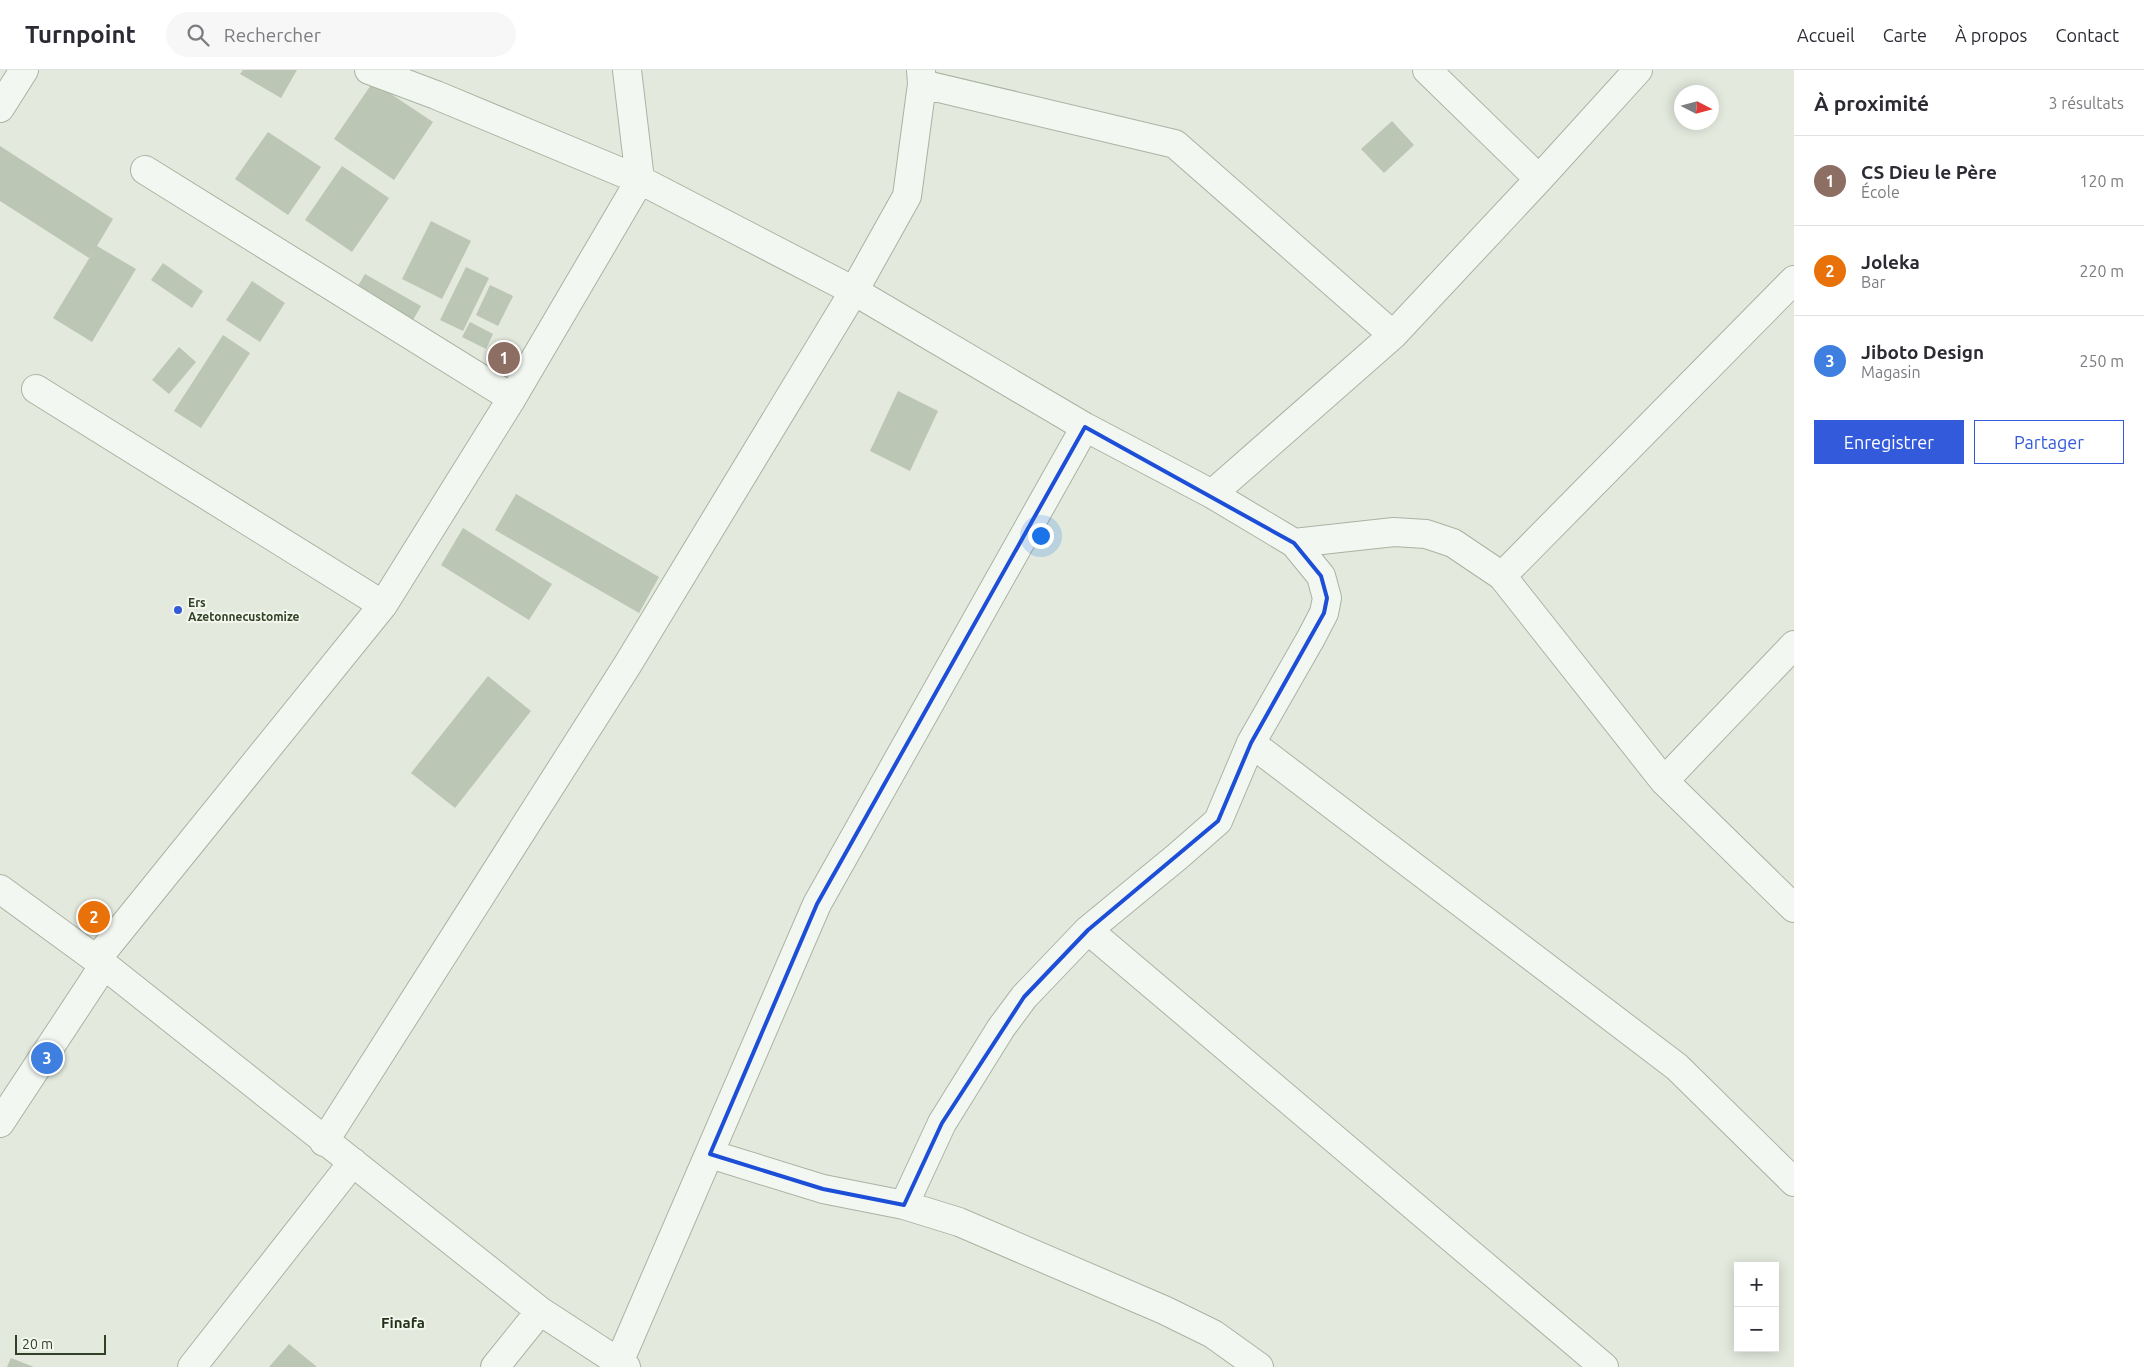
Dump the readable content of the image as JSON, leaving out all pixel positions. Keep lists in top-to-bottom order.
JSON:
{
  "districts": ["Finafa"],
  "places": ["Ers Azetonnecustomize"],
  "scale_bar": "20 m",
  "north": "right",
  "page": {
    "header": "Turnpoint",
    "search": "Rechercher",
    "nav": [
      "Accueil",
      "Carte",
      "À propos",
      "Contact"
    ],
    "heading": ["À proximité", "3 résultats"],
    "list": [
      {
        "mark": "1",
        "name": "CS Dieu le Père",
        "note": "École",
        "value": "120 m"
      },
      {
        "mark": "2",
        "name": "Joleka",
        "note": "Bar",
        "value": "220 m"
      },
      {
        "mark": "3",
        "name": "Jiboto Design",
        "note": "Magasin",
        "value": "250 m"
      }
    ],
    "pins": ["1", "2", "3"],
    "buttons": ["Enregistrer", "Partager"],
    "map_buttons": ["+", "−"],
    "scale": "20 m"
  }
}
